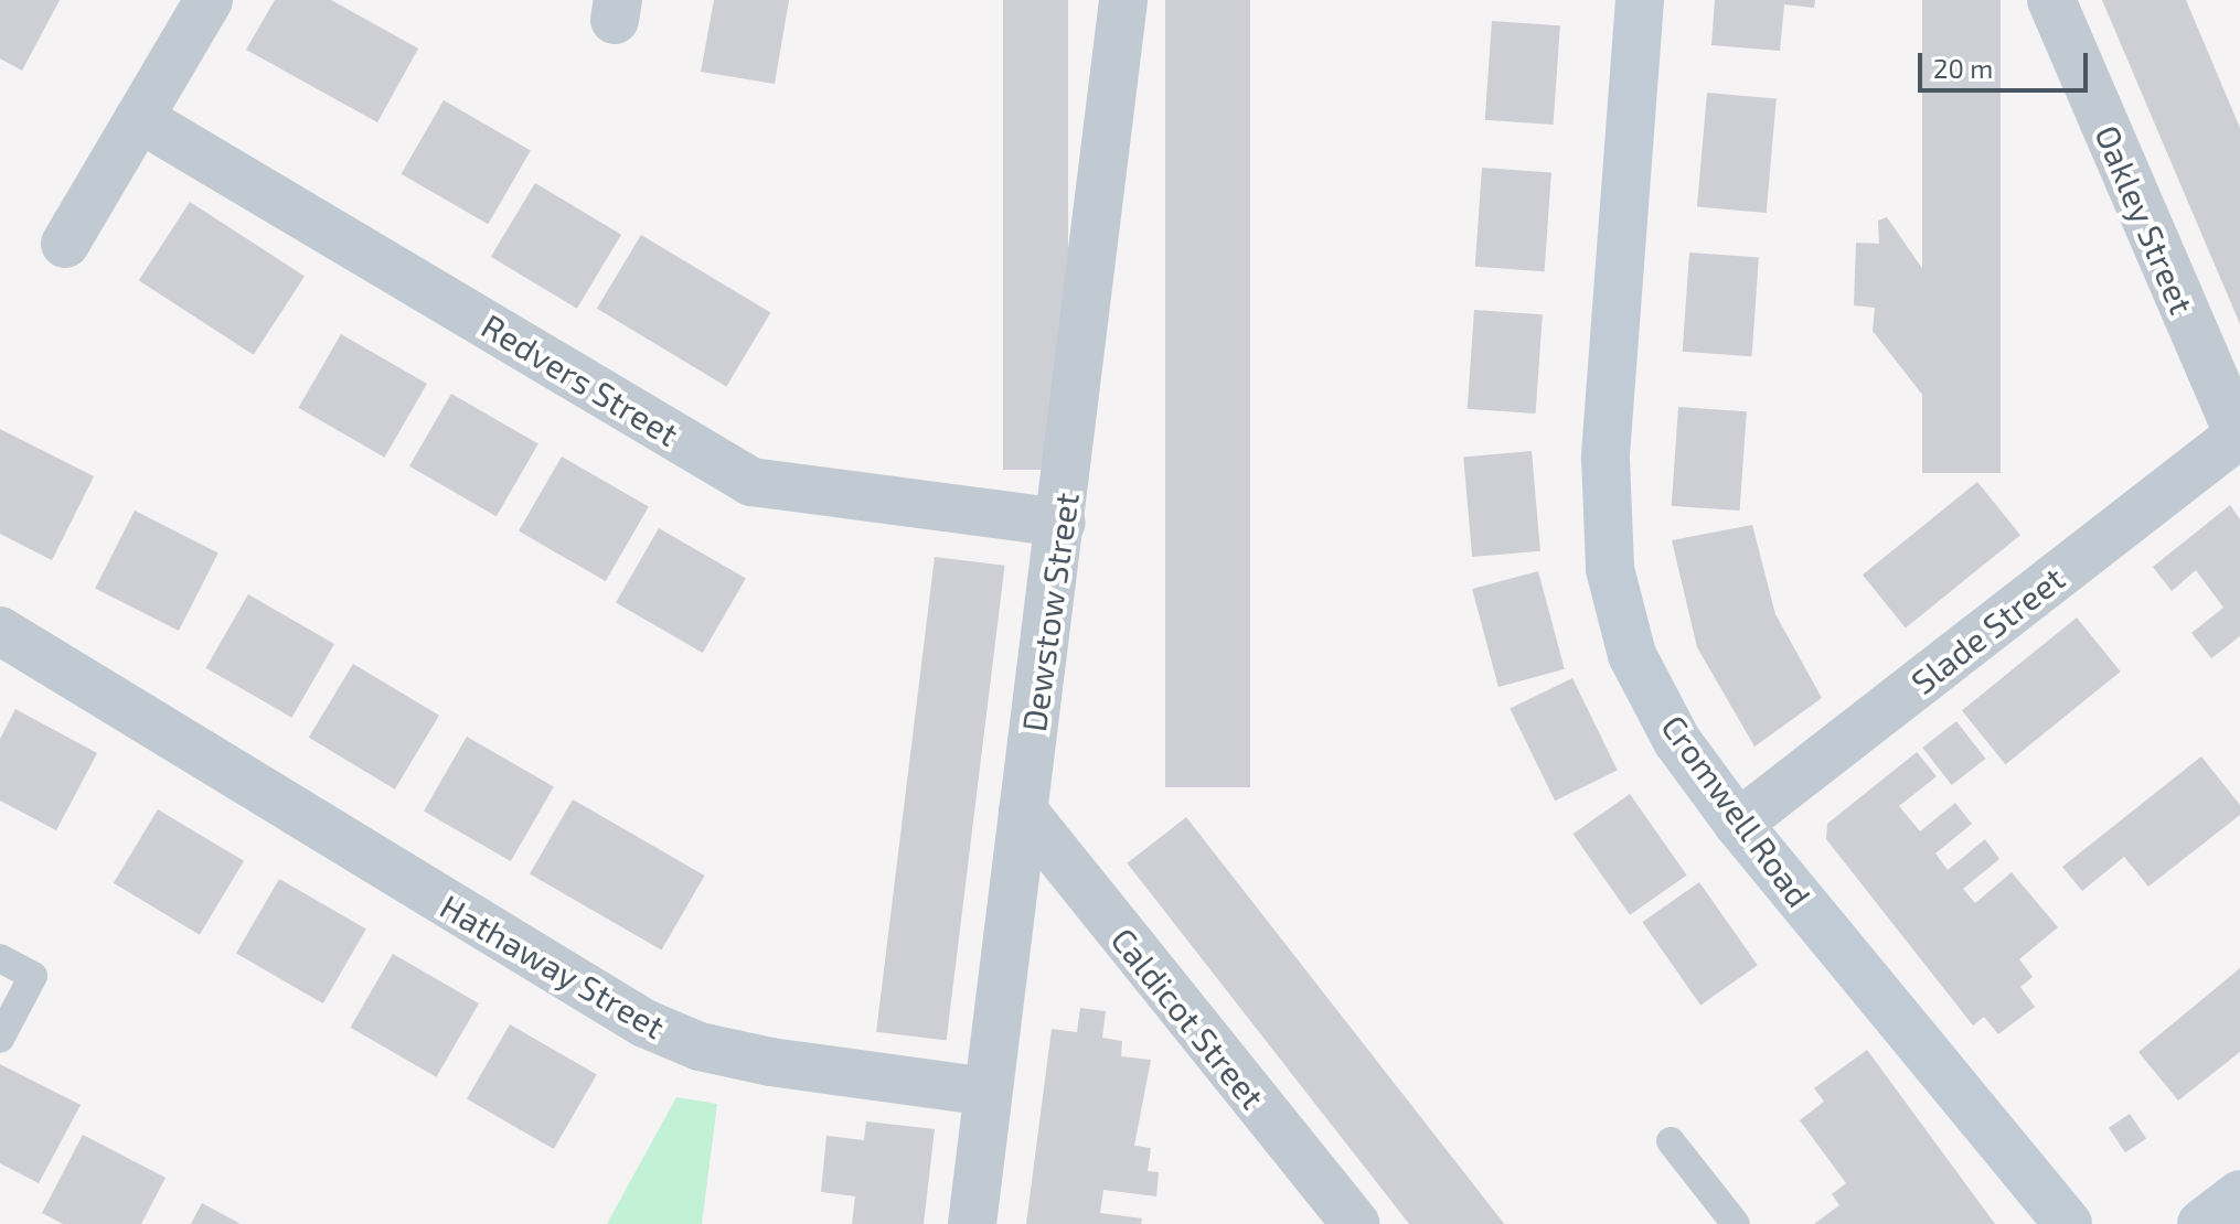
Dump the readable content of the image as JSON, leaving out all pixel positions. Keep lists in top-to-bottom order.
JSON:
{
  "streets": {
    "street": [
      "Oakley Street",
      "Redvers Street",
      "Dewstow Street",
      "Slade Street",
      "Cromwell Road",
      "Hathaway Street",
      "Caldicot Street"
    ]
  },
  "crossings": [
    ["Oakley Street", "Slade Street"],
    ["Redvers Street", "Dewstow Street"],
    ["Dewstow Street", "Hathaway Street"],
    ["Dewstow Street", "Caldicot Street"],
    ["Slade Street", "Cromwell Road"]
  ],
  "scale_bar": "20 m"
}
